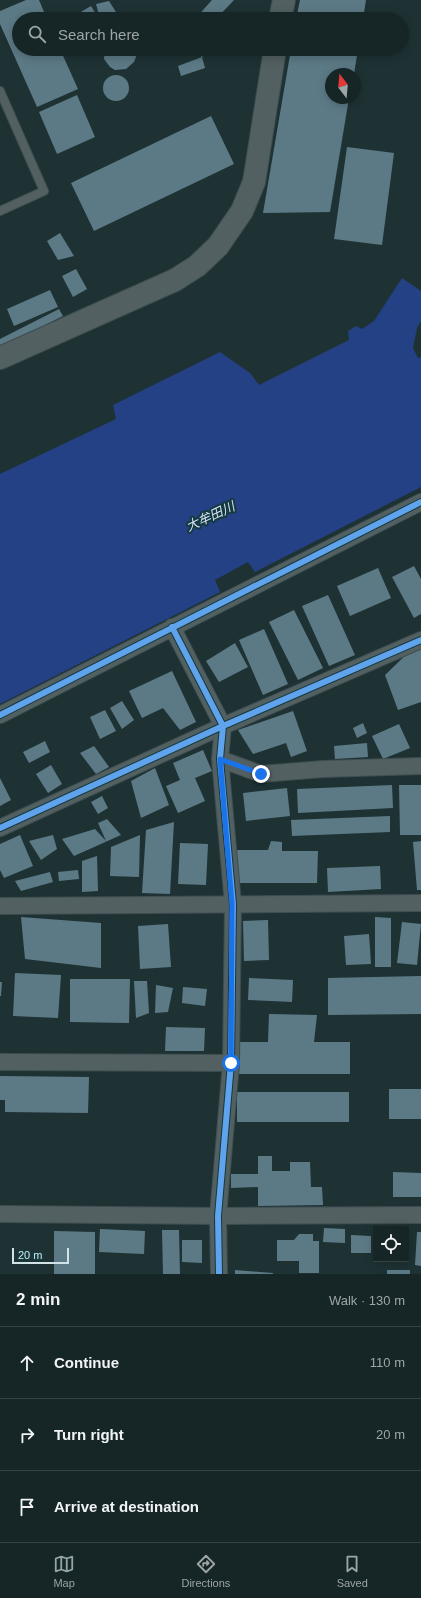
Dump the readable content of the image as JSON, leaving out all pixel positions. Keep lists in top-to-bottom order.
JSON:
{
  "water": ["大牟田川"],
  "scale_bar": "20 m",
  "north": "top",
  "page": {
    "search": "Search here",
    "scale": "20 m",
    "heading": ["2 min", "Walk · 130 m"],
    "list": [
      ["Continue", "110 m"],
      ["Turn right", "20 m"],
      "Arrive at destination"
    ],
    "nav": ["Map", "Directions", "Saved"]
  }
}
